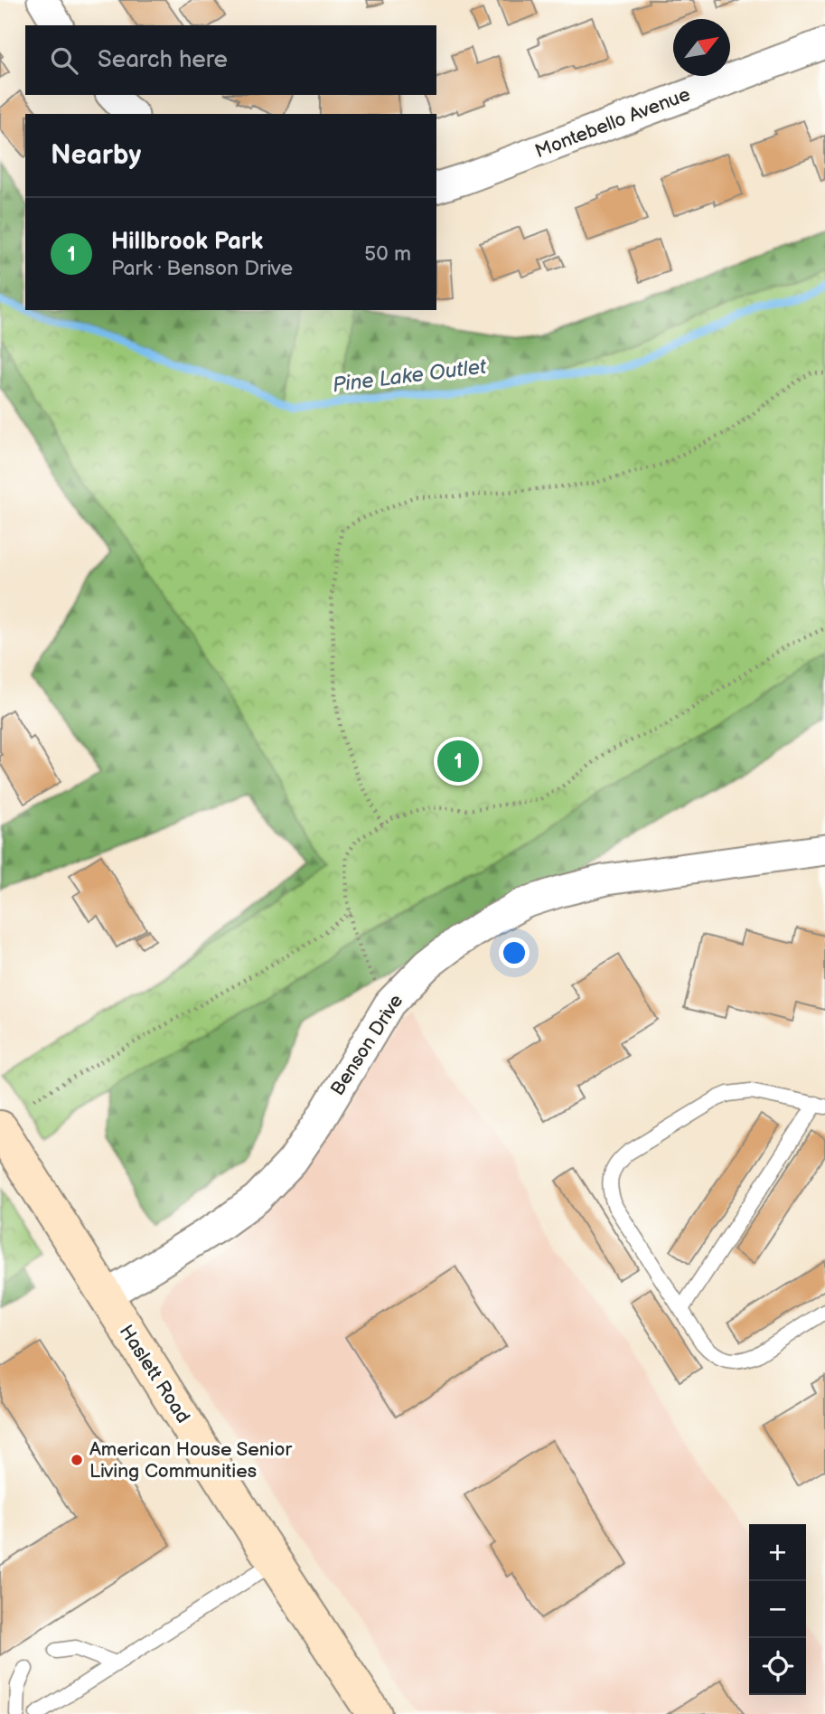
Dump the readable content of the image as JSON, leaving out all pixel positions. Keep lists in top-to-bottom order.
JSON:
{
  "streets": {
    "main road": ["Haslett Road"],
    "street": ["Montebello Avenue", "Benson Drive"]
  },
  "crossings": [
    ["Benson Drive", "Haslett Road"]
  ],
  "water": ["Pine Lake Outlet"],
  "places": ["American House Senior Living Communities"],
  "north": "top right",
  "page": {
    "search": "Search here",
    "heading": "Nearby",
    "list": [
      {
        "mark": "1",
        "name": "Hillbrook Park",
        "note": "Park · Benson Drive",
        "value": "50 m"
      }
    ],
    "pins": "1",
    "map_buttons": ["+", "−"]
  }
}
